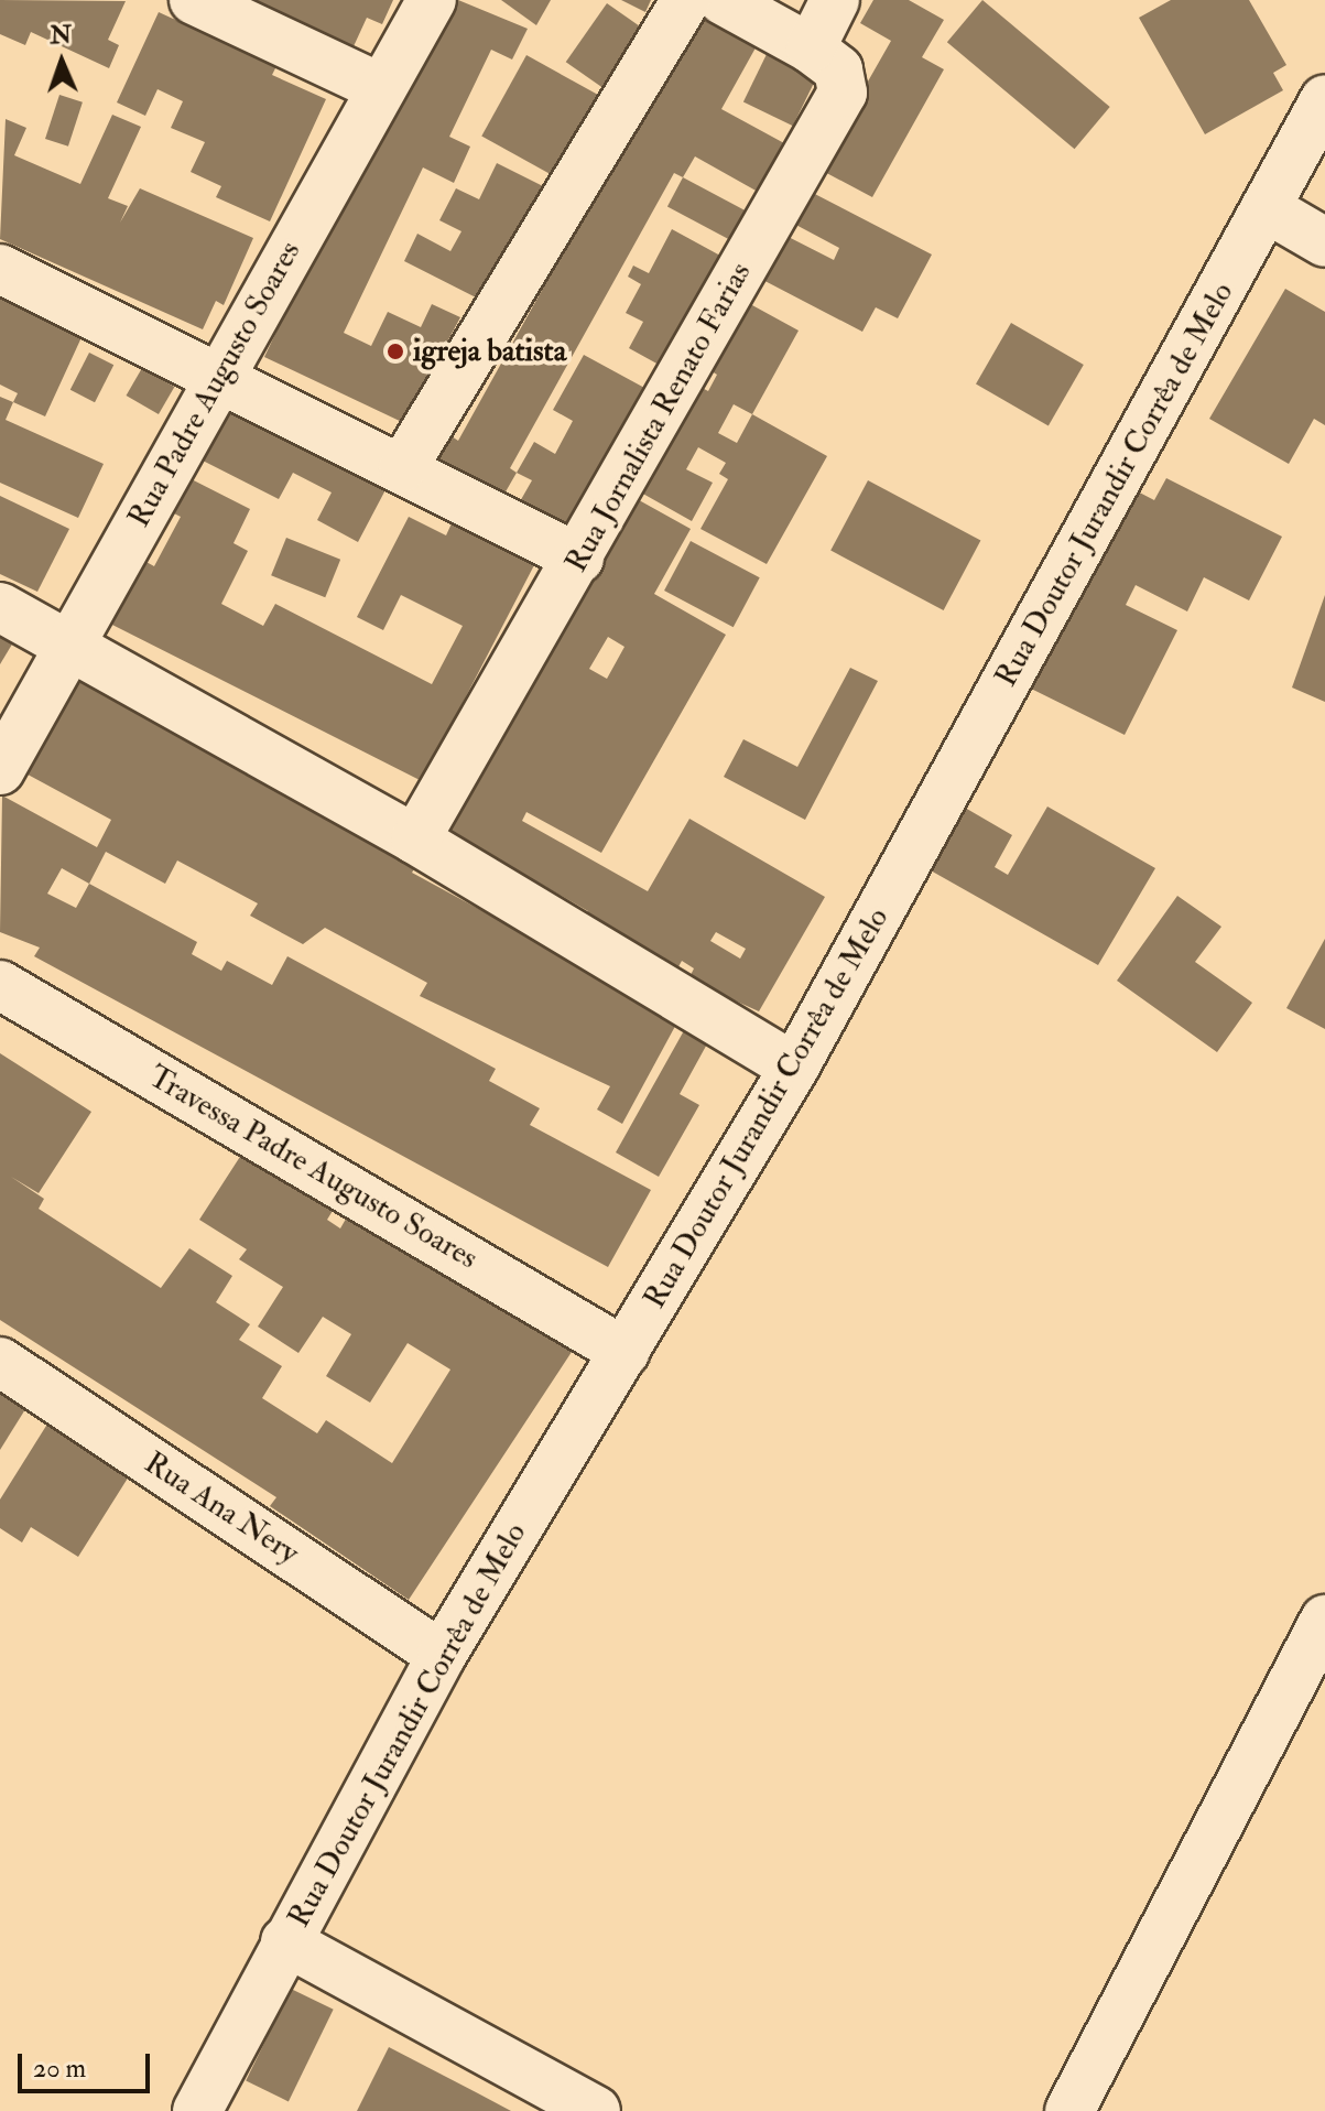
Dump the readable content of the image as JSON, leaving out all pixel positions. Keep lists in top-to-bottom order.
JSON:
{
  "streets": {
    "street": [
      "Rua Padre Augusto Soares",
      "Rua Jornalista Renato Farias",
      "Rua Doutor Jurandir Corrêa de Melo",
      "Travessa Padre Augusto Soares",
      "Rua Ana Nery"
    ]
  },
  "crossings": [
    ["Rua Doutor Jurandir Corrêa de Melo", "Travessa Padre Augusto Soares"],
    ["Rua Doutor Jurandir Corrêa de Melo", "Rua Ana Nery"]
  ],
  "places": ["igreja batista"],
  "scale_bar": "20 m",
  "north": "top"
}
